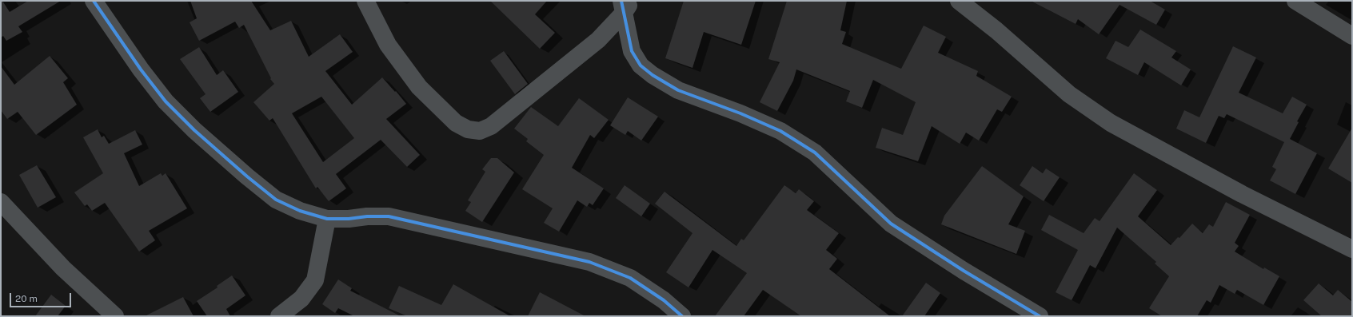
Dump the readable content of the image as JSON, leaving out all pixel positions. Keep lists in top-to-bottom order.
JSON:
{
  "scale_bar": "20 m"
}
